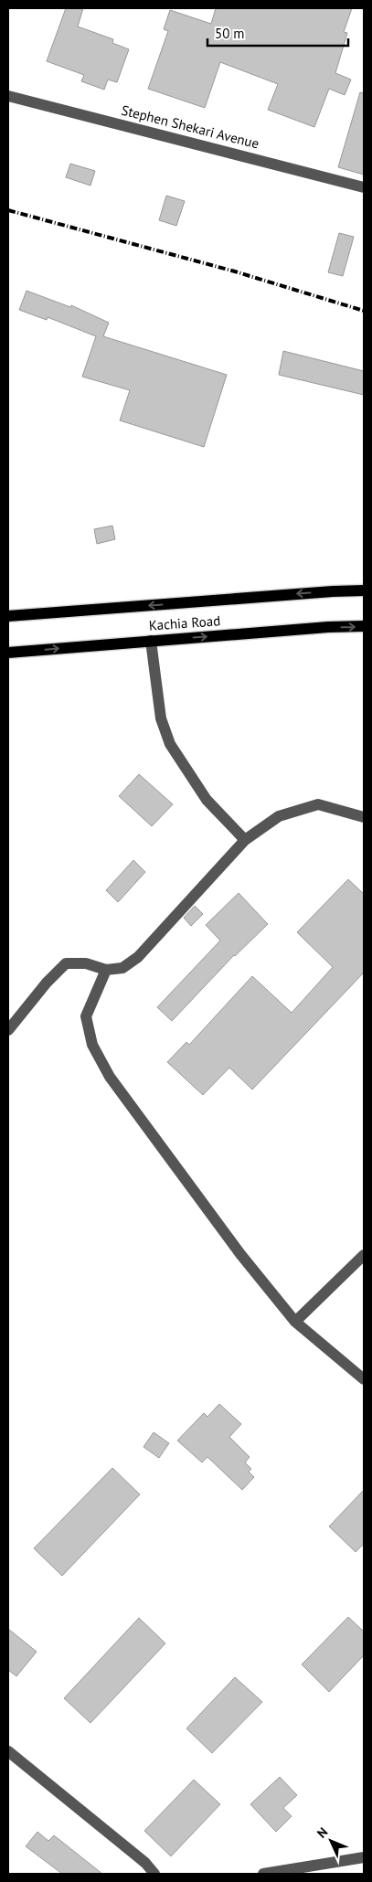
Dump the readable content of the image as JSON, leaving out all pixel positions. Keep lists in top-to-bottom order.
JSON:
{
  "streets": {
    "main road": ["Kachia Road"],
    "street": ["Stephen Shekari Avenue"]
  },
  "scale_bar": "50 m",
  "north": "top left"
}
